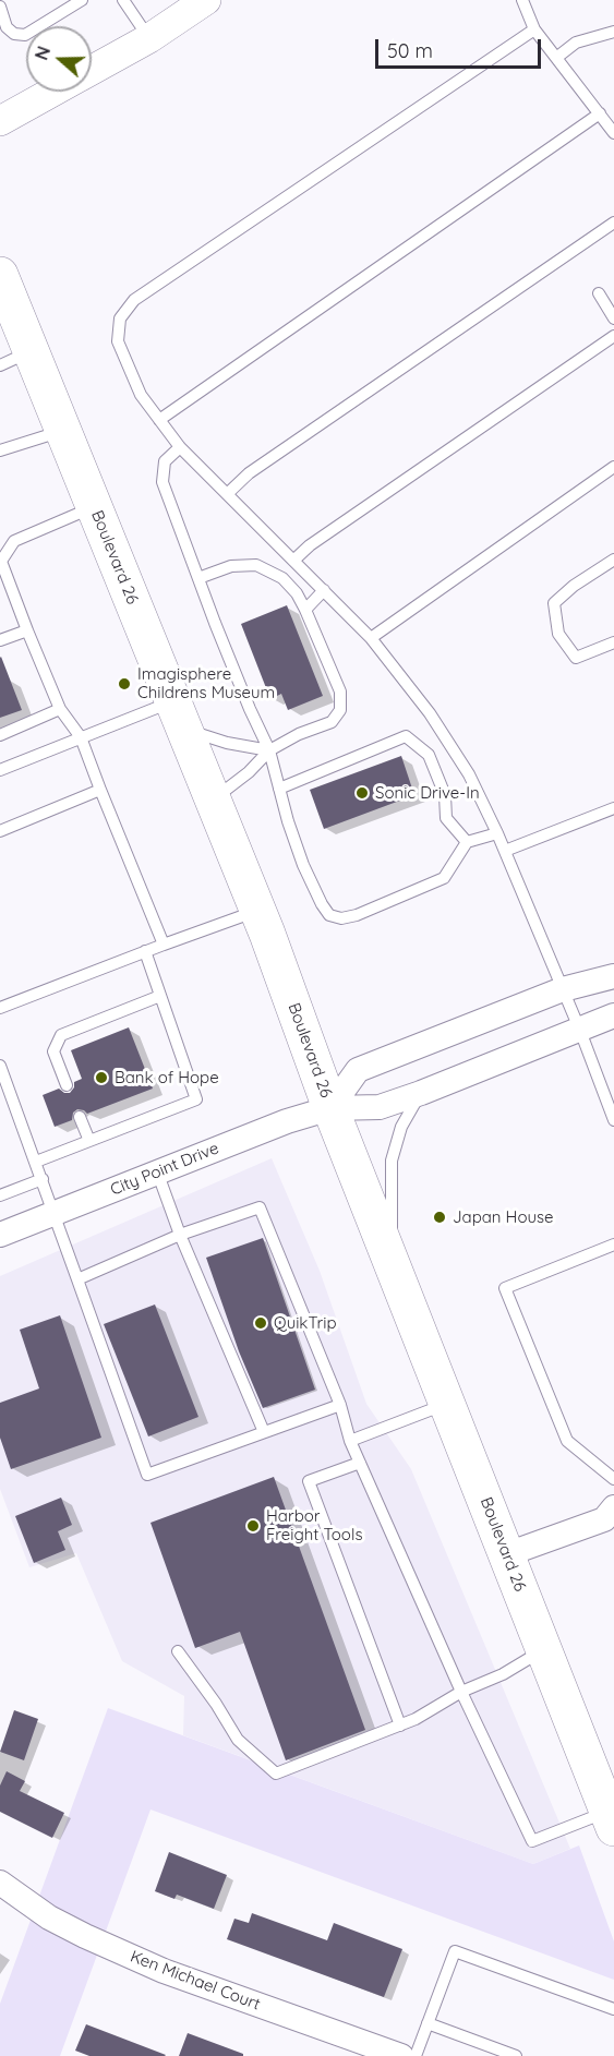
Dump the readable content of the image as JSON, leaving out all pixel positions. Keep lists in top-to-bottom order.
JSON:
{
  "streets": {
    "main road": ["Boulevard 26"],
    "street": ["City Point Drive", "Ken Michael Court"]
  },
  "crossings": [
    ["Boulevard 26", "City Point Drive"]
  ],
  "places": [
    "Imagisphere Childrens Museum",
    "Sonic Drive-In",
    "Bank of Hope",
    "Japan House",
    "QuikTrip",
    "Harbor Freight Tools"
  ],
  "scale_bar": "50 m",
  "north": "left"
}
